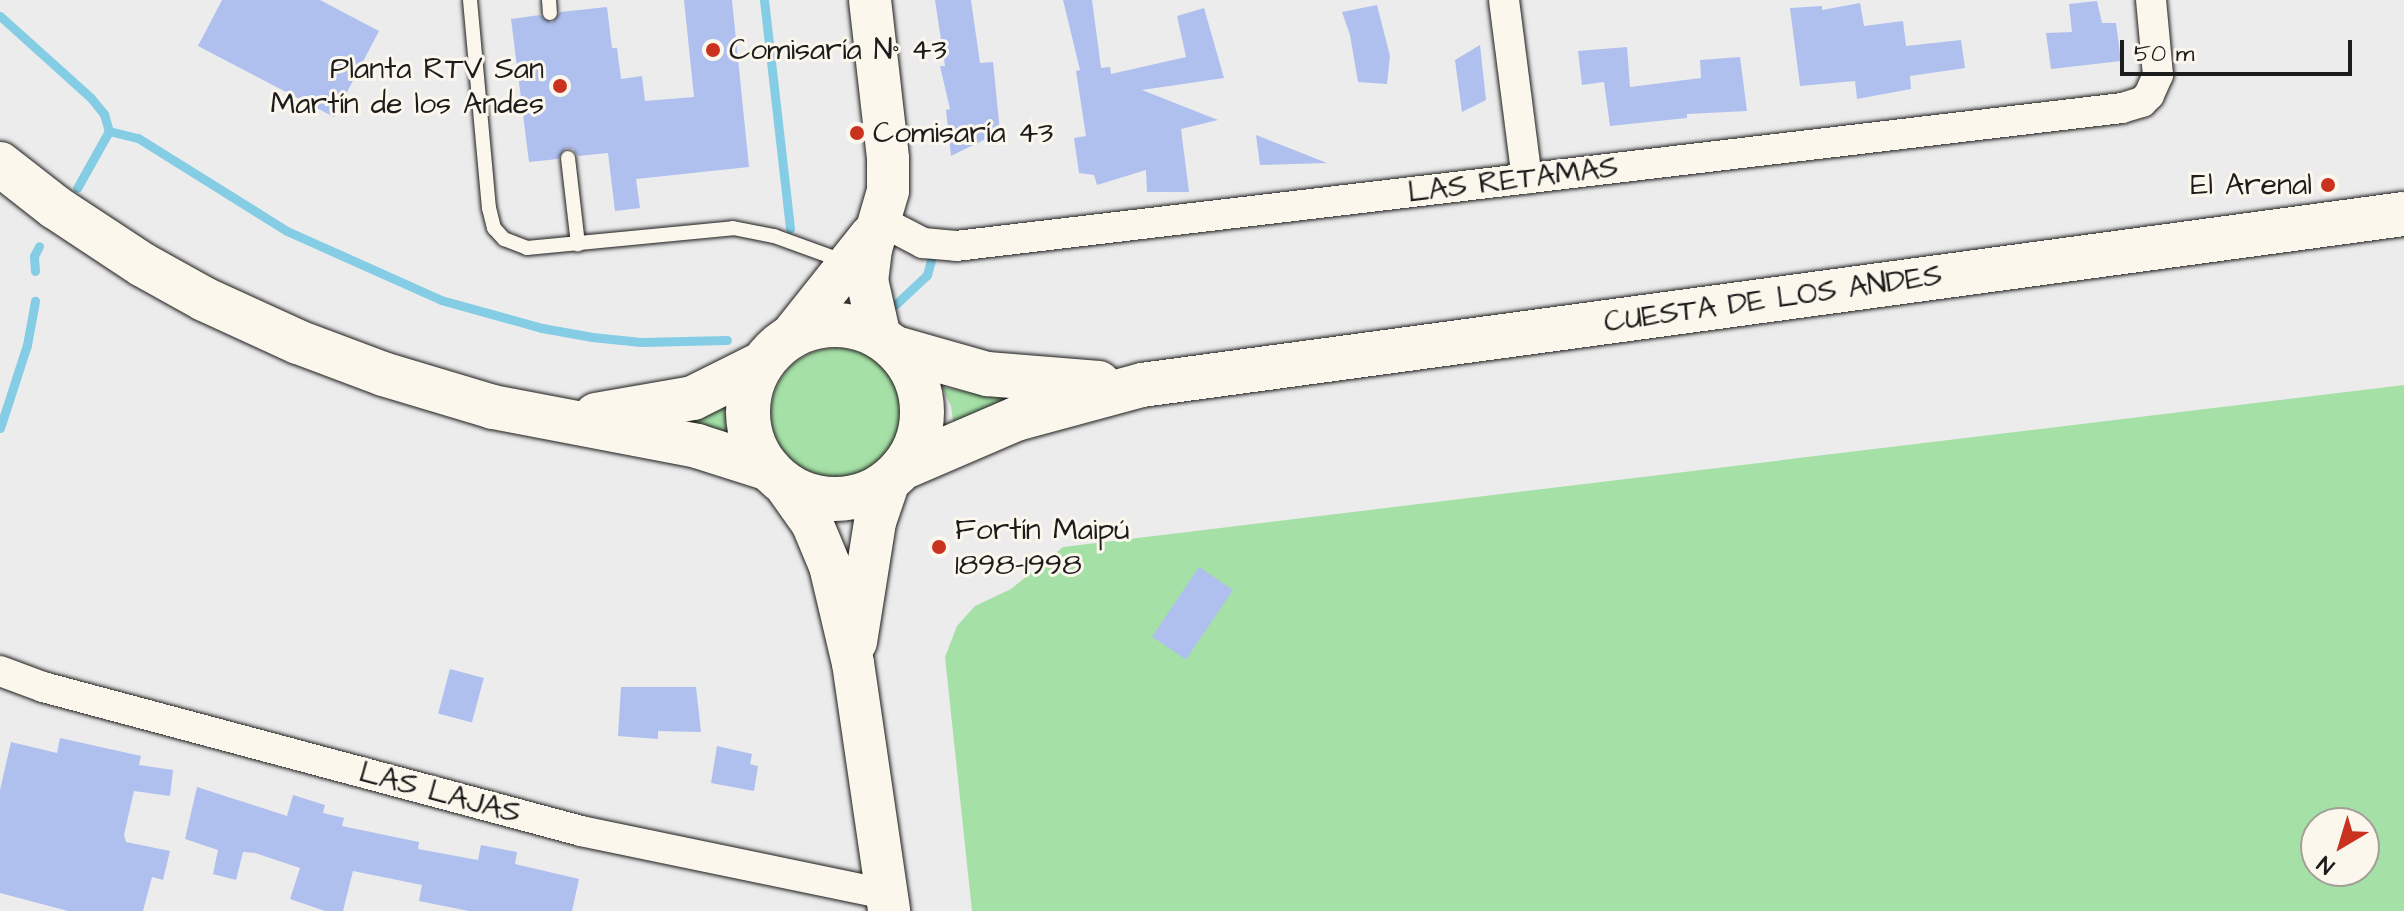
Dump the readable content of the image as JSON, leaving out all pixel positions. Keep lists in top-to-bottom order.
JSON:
{
  "streets": {
    "main road": ["CUESTA DE LOS ANDES"],
    "street": ["LAS RETAMAS", "LAS LAJAS"]
  },
  "places": [
    "Comisaría N° 43",
    "Planta RTV San Martín de los Andes",
    "Comisaría 43",
    "El Arenal",
    "Fortín Maipú 1898-1998"
  ],
  "scale_bar": "50 m",
  "north": "bottom left"
}
